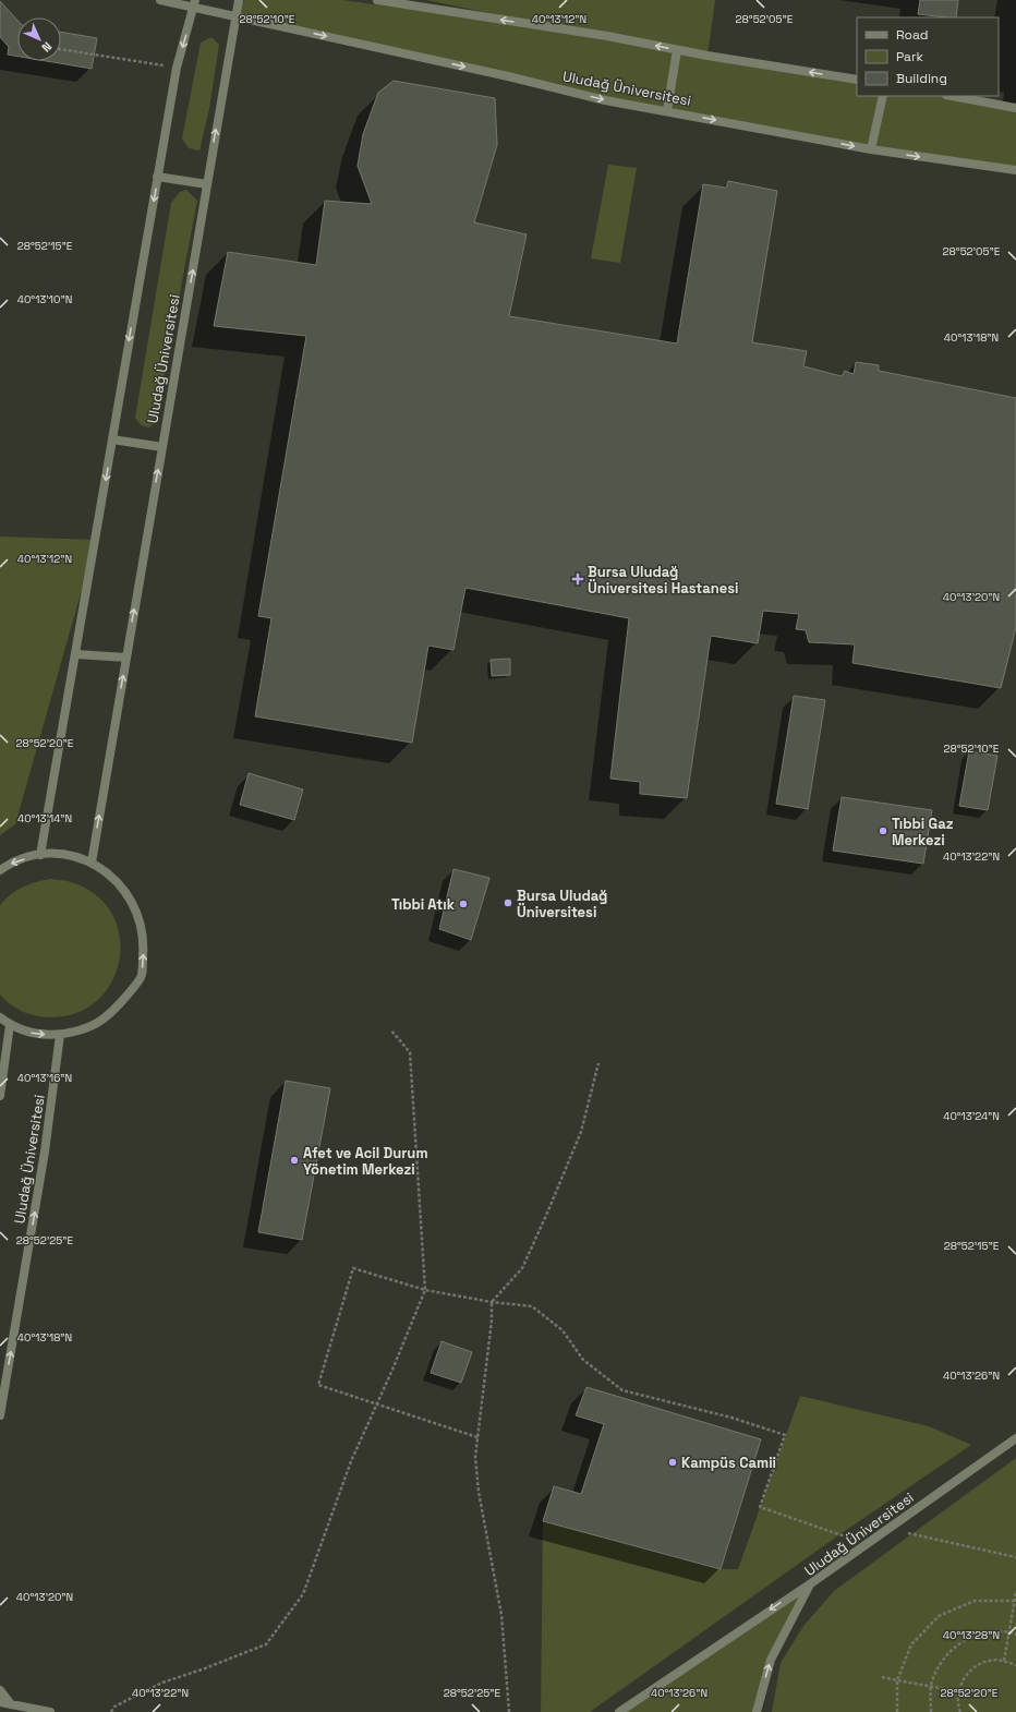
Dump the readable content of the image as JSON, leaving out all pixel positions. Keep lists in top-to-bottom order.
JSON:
{
  "streets": {
    "street": ["Uludağ Üniversitesi"]
  },
  "places": {
    "health": ["Bursa Uludağ Üniversitesi Hastanesi"],
    "other": [
      "Tıbbi Gaz Merkezi",
      "Bursa Uludağ Üniversitesi",
      "Tıbbi Atık",
      "Afet ve Acil Durum Yönetim Merkezi",
      "Kampüs Camii"
    ]
  },
  "legend": ["Road", "Park", "Building"],
  "north": "bottom right",
  "coordinates": [
    "28°52'10\"E",
    "40°13'12\"N",
    "28°52'05\"E",
    "28°52'15\"E",
    "40°13'10\"N",
    "40°13'18\"N",
    "40°13'20\"N",
    "28°52'20\"E",
    "40°13'14\"N",
    "40°13'22\"N",
    "40°13'16\"N",
    "40°13'24\"N",
    "28°52'25\"E",
    "40°13'26\"N",
    "40°13'28\"N"
  ]
}
